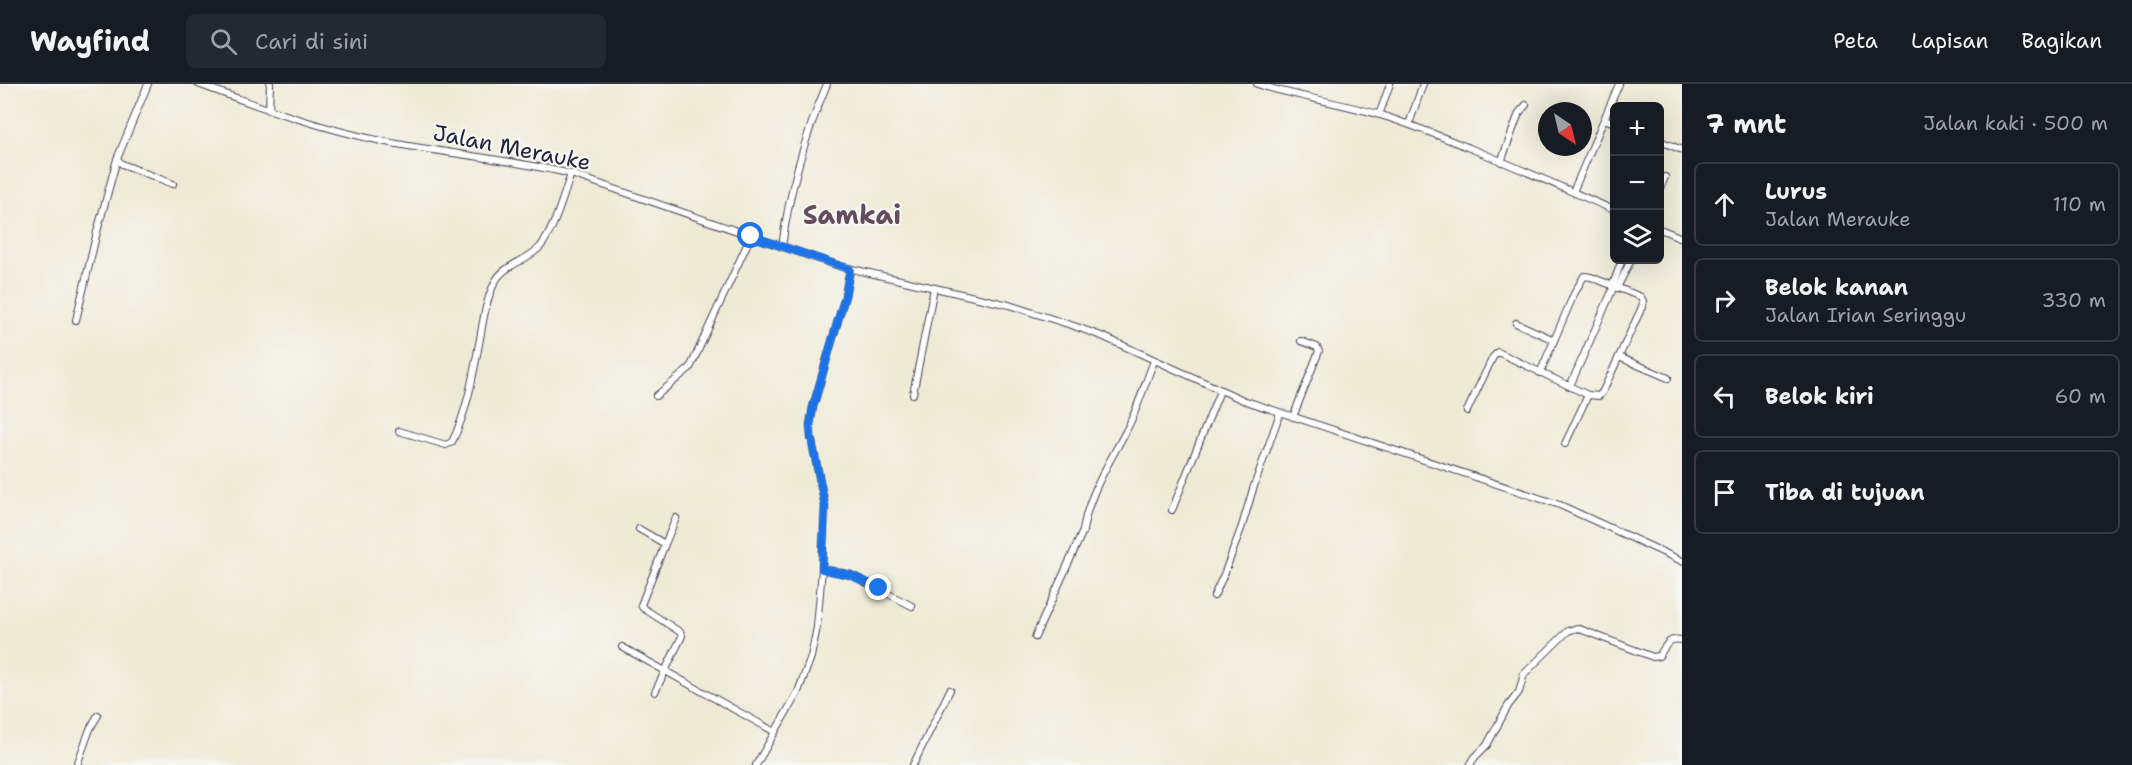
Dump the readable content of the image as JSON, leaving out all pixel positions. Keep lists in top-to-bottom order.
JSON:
{
  "streets": {
    "street": ["Jalan Merauke"]
  },
  "districts": ["Samkai"],
  "north": "bottom right",
  "page": {
    "header": "Wayfind",
    "search": "Cari di sini",
    "nav": ["Peta", "Lapisan", "Bagikan"],
    "heading": ["7 mnt", "Jalan kaki · 500 m"],
    "map_buttons": ["+", "−"],
    "list": [
      ["Lurus", "Jalan Merauke", "110 m"],
      ["Belok kanan", "Jalan Irian Seringgu", "330 m"],
      ["Belok kiri", "60 m"],
      "Tiba di tujuan"
    ]
  }
}
